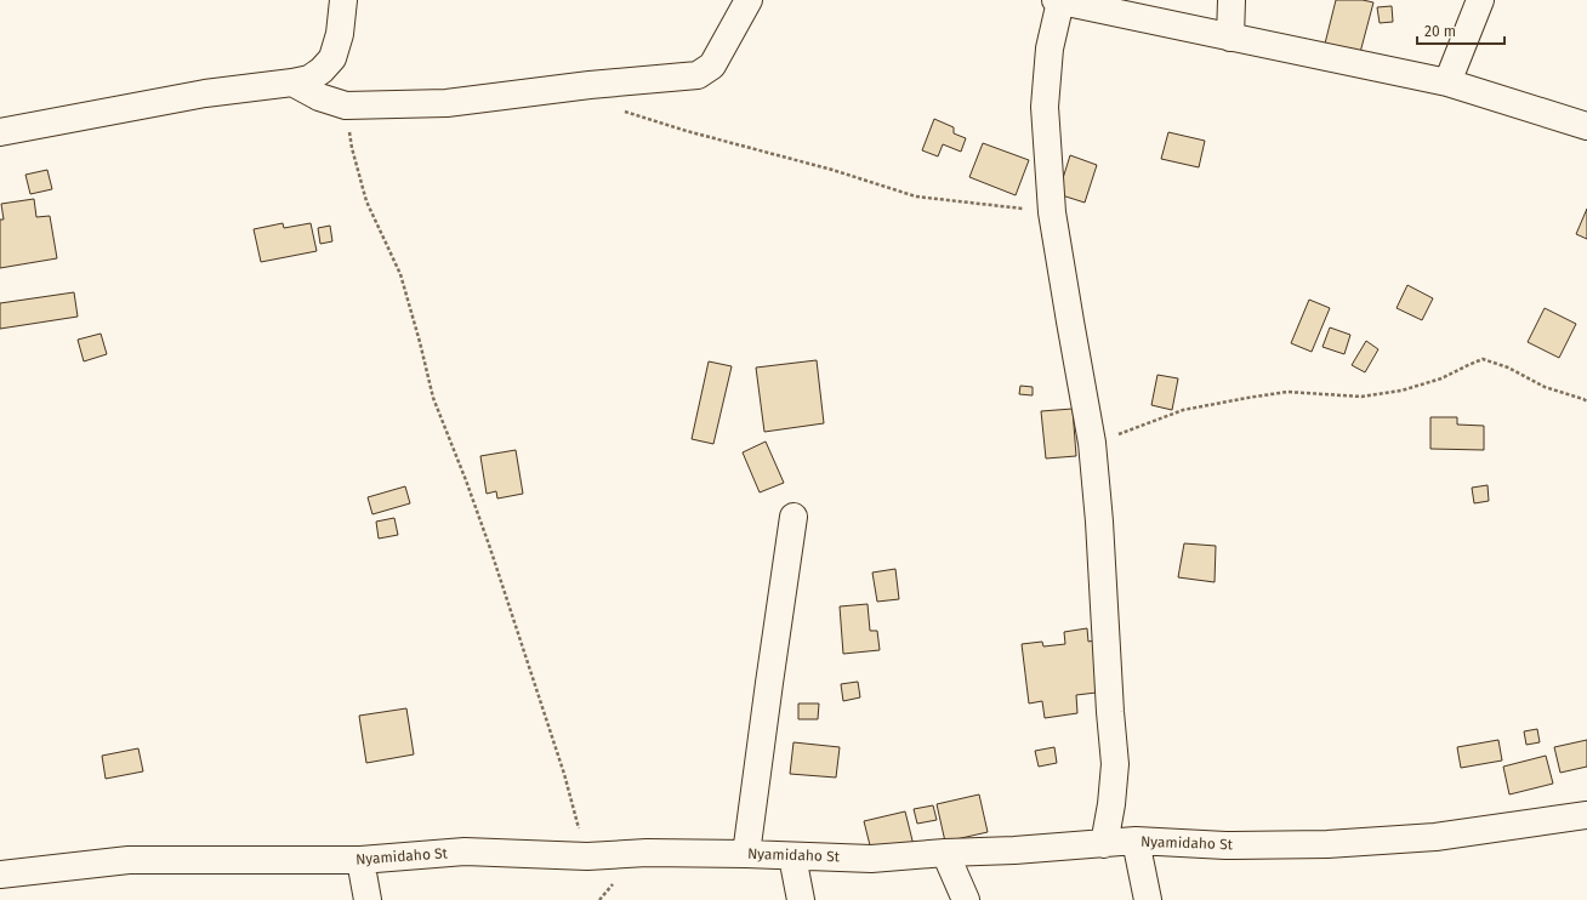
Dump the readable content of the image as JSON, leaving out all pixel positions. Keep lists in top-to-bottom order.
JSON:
{
  "streets": {
    "street": ["Nyamidaho St"]
  },
  "scale_bar": "20 m"
}
